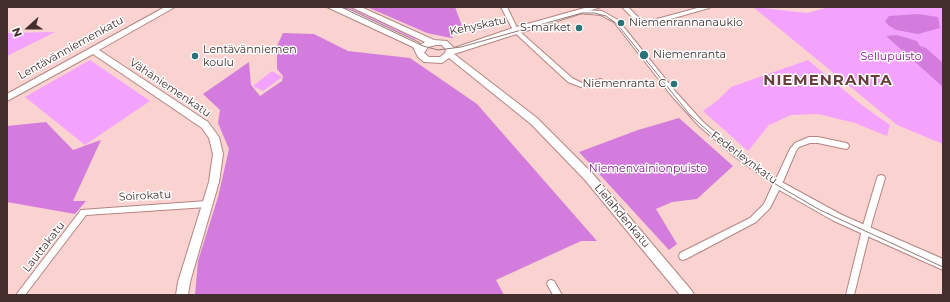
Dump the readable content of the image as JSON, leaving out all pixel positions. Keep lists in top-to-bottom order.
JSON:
{
  "streets": {
    "street": [
      "Kehyskatu",
      "Lentävänniemenkatu",
      "Vähäniemenkatu",
      "Federleynkatu",
      "Soirokatu",
      "Lielahdenkatu",
      "Lauttakatu"
    ]
  },
  "crossings": [
    ["Kehyskatu", "Federleynkatu"],
    ["Kehyskatu", "Lielahdenkatu"],
    ["Lentävänniemenkatu", "Vähäniemenkatu"],
    ["Vähäniemenkatu", "Soirokatu"],
    ["Soirokatu", "Lauttakatu"]
  ],
  "districts": ["NIEMENRANTA"],
  "parks": ["Sellupuisto", "Niemenvainionpuisto"],
  "places": [
    "Niemenrannanaukio",
    "S-market",
    "Niemenranta",
    "Lentävänniemen koulu",
    "Niemenranta C"
  ],
  "north": "left"
}
